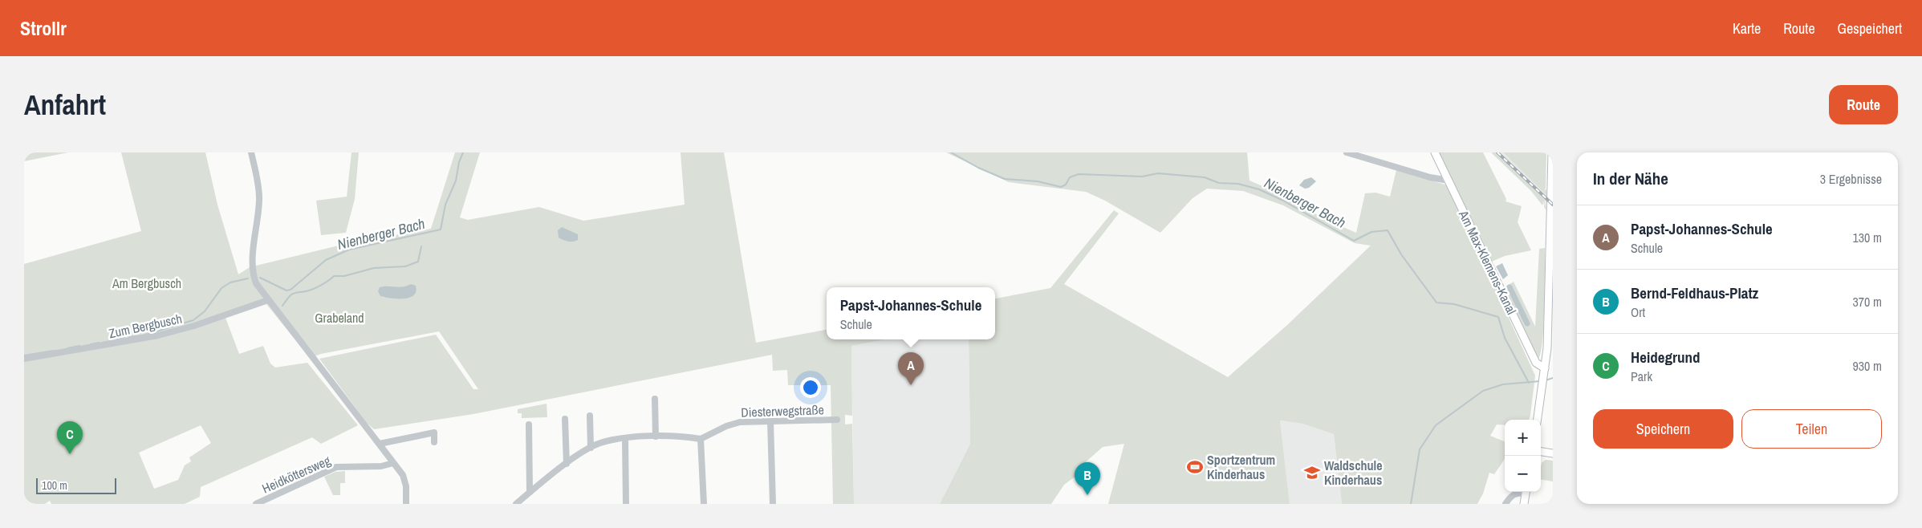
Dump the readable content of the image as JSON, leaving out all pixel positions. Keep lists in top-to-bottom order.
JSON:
{
  "streets": {
    "main road": ["Am Max-Klemens-Kanal"],
    "street": ["Zum Bergbusch", "Diesterwegstraße", "Heidköttersweg"]
  },
  "water": ["Nienberger Bach"],
  "parks": ["Am Bergbusch", "Grabeland"],
  "places": {
    "sports": ["Sportzentrum Kinderhaus"],
    "school or university": ["Waldschule Kinderhaus"]
  },
  "scale_bar": "100 m",
  "page": {
    "header": "Strollr",
    "nav": ["Karte", "Route", "Gespeichert"],
    "buttons": [
      "Route",
      ["Speichern", "Teilen"]
    ],
    "title": "Anfahrt",
    "heading": ["In der Nähe", "3 Ergebnisse"],
    "list": [
      {
        "mark": "A",
        "name": "Papst-Johannes-Schule",
        "note": "Schule",
        "value": "130 m"
      },
      {
        "mark": "B",
        "name": "Bernd-Feldhaus-Platz",
        "note": "Ort",
        "value": "370 m"
      },
      {
        "mark": "C",
        "name": "Heidegrund",
        "note": "Park",
        "value": "930 m"
      }
    ],
    "popup": ["Papst-Johannes-Schule", "Schule"],
    "pins": ["A", "C", "B"],
    "map_buttons": ["+", "−"],
    "scale": "100 m"
  }
}
